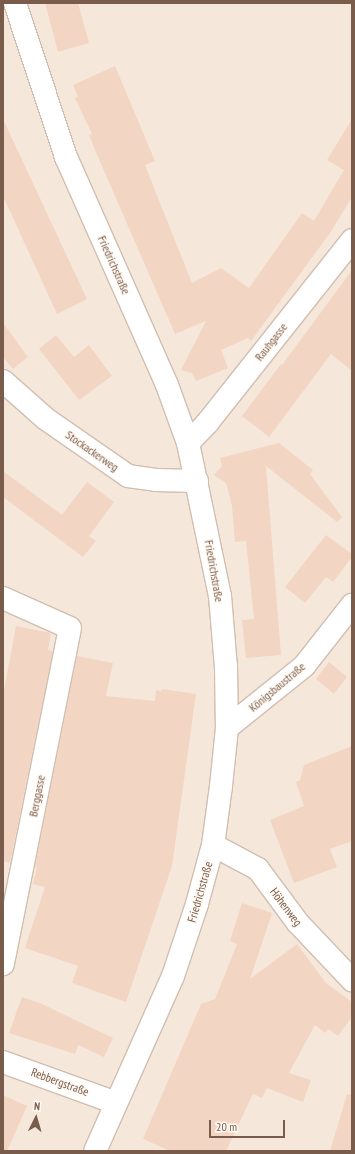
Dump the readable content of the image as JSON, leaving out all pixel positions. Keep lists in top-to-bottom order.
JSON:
{
  "streets": {
    "street": [
      "Friedrichstraße",
      "Rauhgasse",
      "Stockackerweg",
      "Königsbaustraße",
      "Berggasse",
      "Höhenweg",
      "Rebbergstraße"
    ]
  },
  "crossings": [
    ["Friedrichstraße", "Rauhgasse"],
    ["Friedrichstraße", "Stockackerweg"],
    ["Friedrichstraße", "Königsbaustraße"],
    ["Friedrichstraße", "Höhenweg"],
    ["Friedrichstraße", "Rebbergstraße"]
  ],
  "scale_bar": "20 m",
  "north": "top"
}
